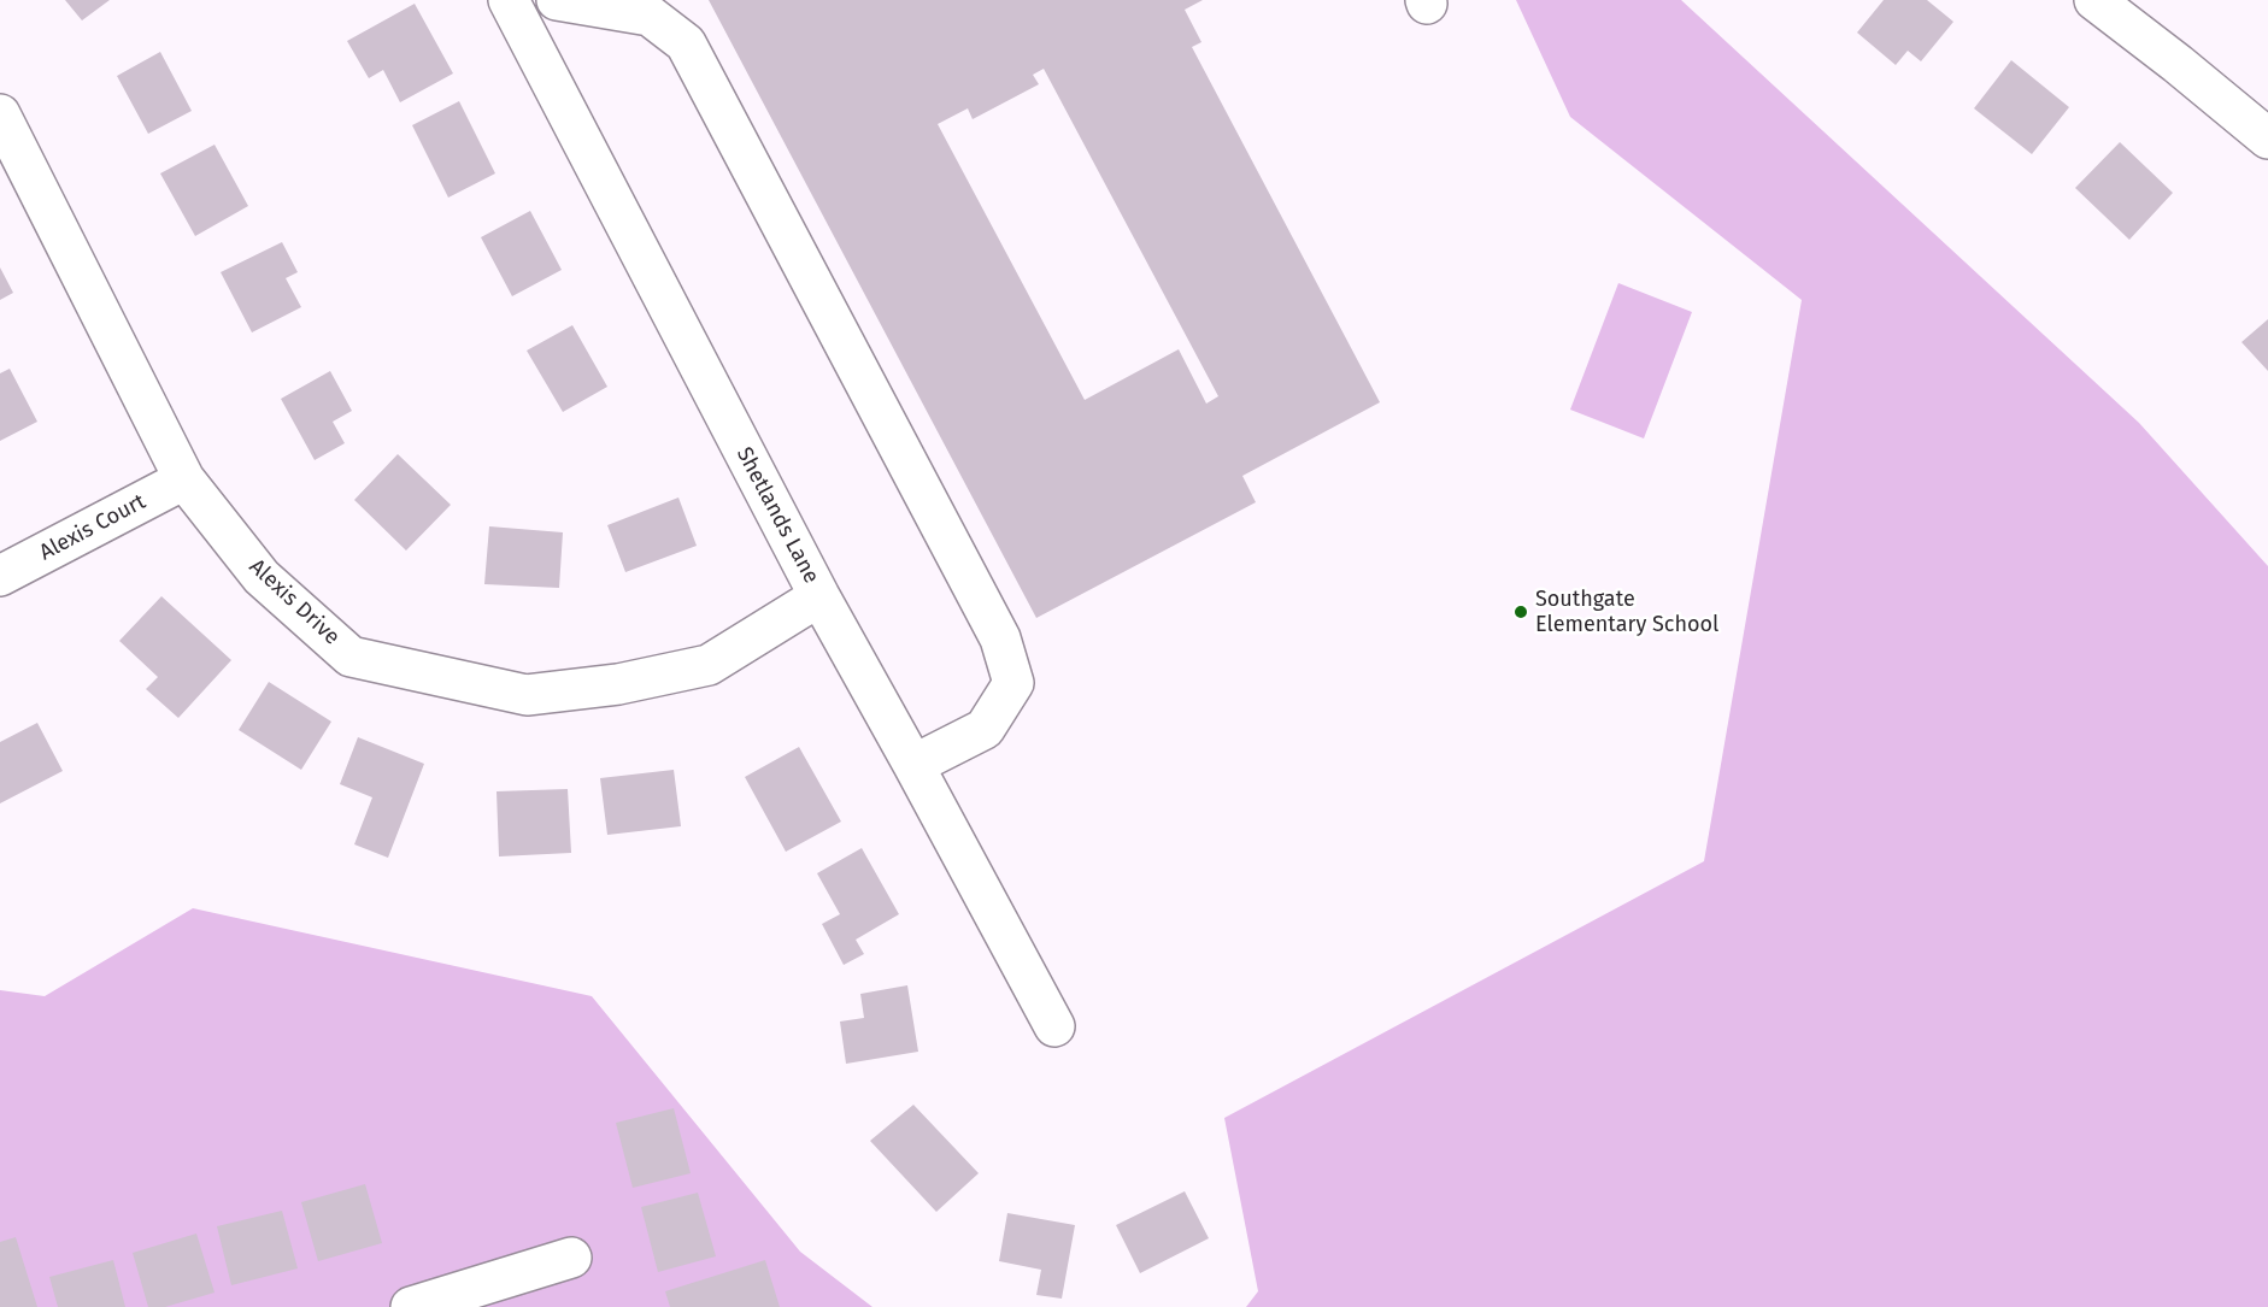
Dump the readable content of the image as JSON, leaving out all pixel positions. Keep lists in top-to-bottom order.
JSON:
{
  "streets": {
    "street": ["Shetlands Lane", "Alexis Court", "Alexis Drive"]
  },
  "crossings": [
    ["Shetlands Lane", "Alexis Drive"],
    ["Alexis Court", "Alexis Drive"]
  ],
  "places": ["Southgate Elementary School"]
}
